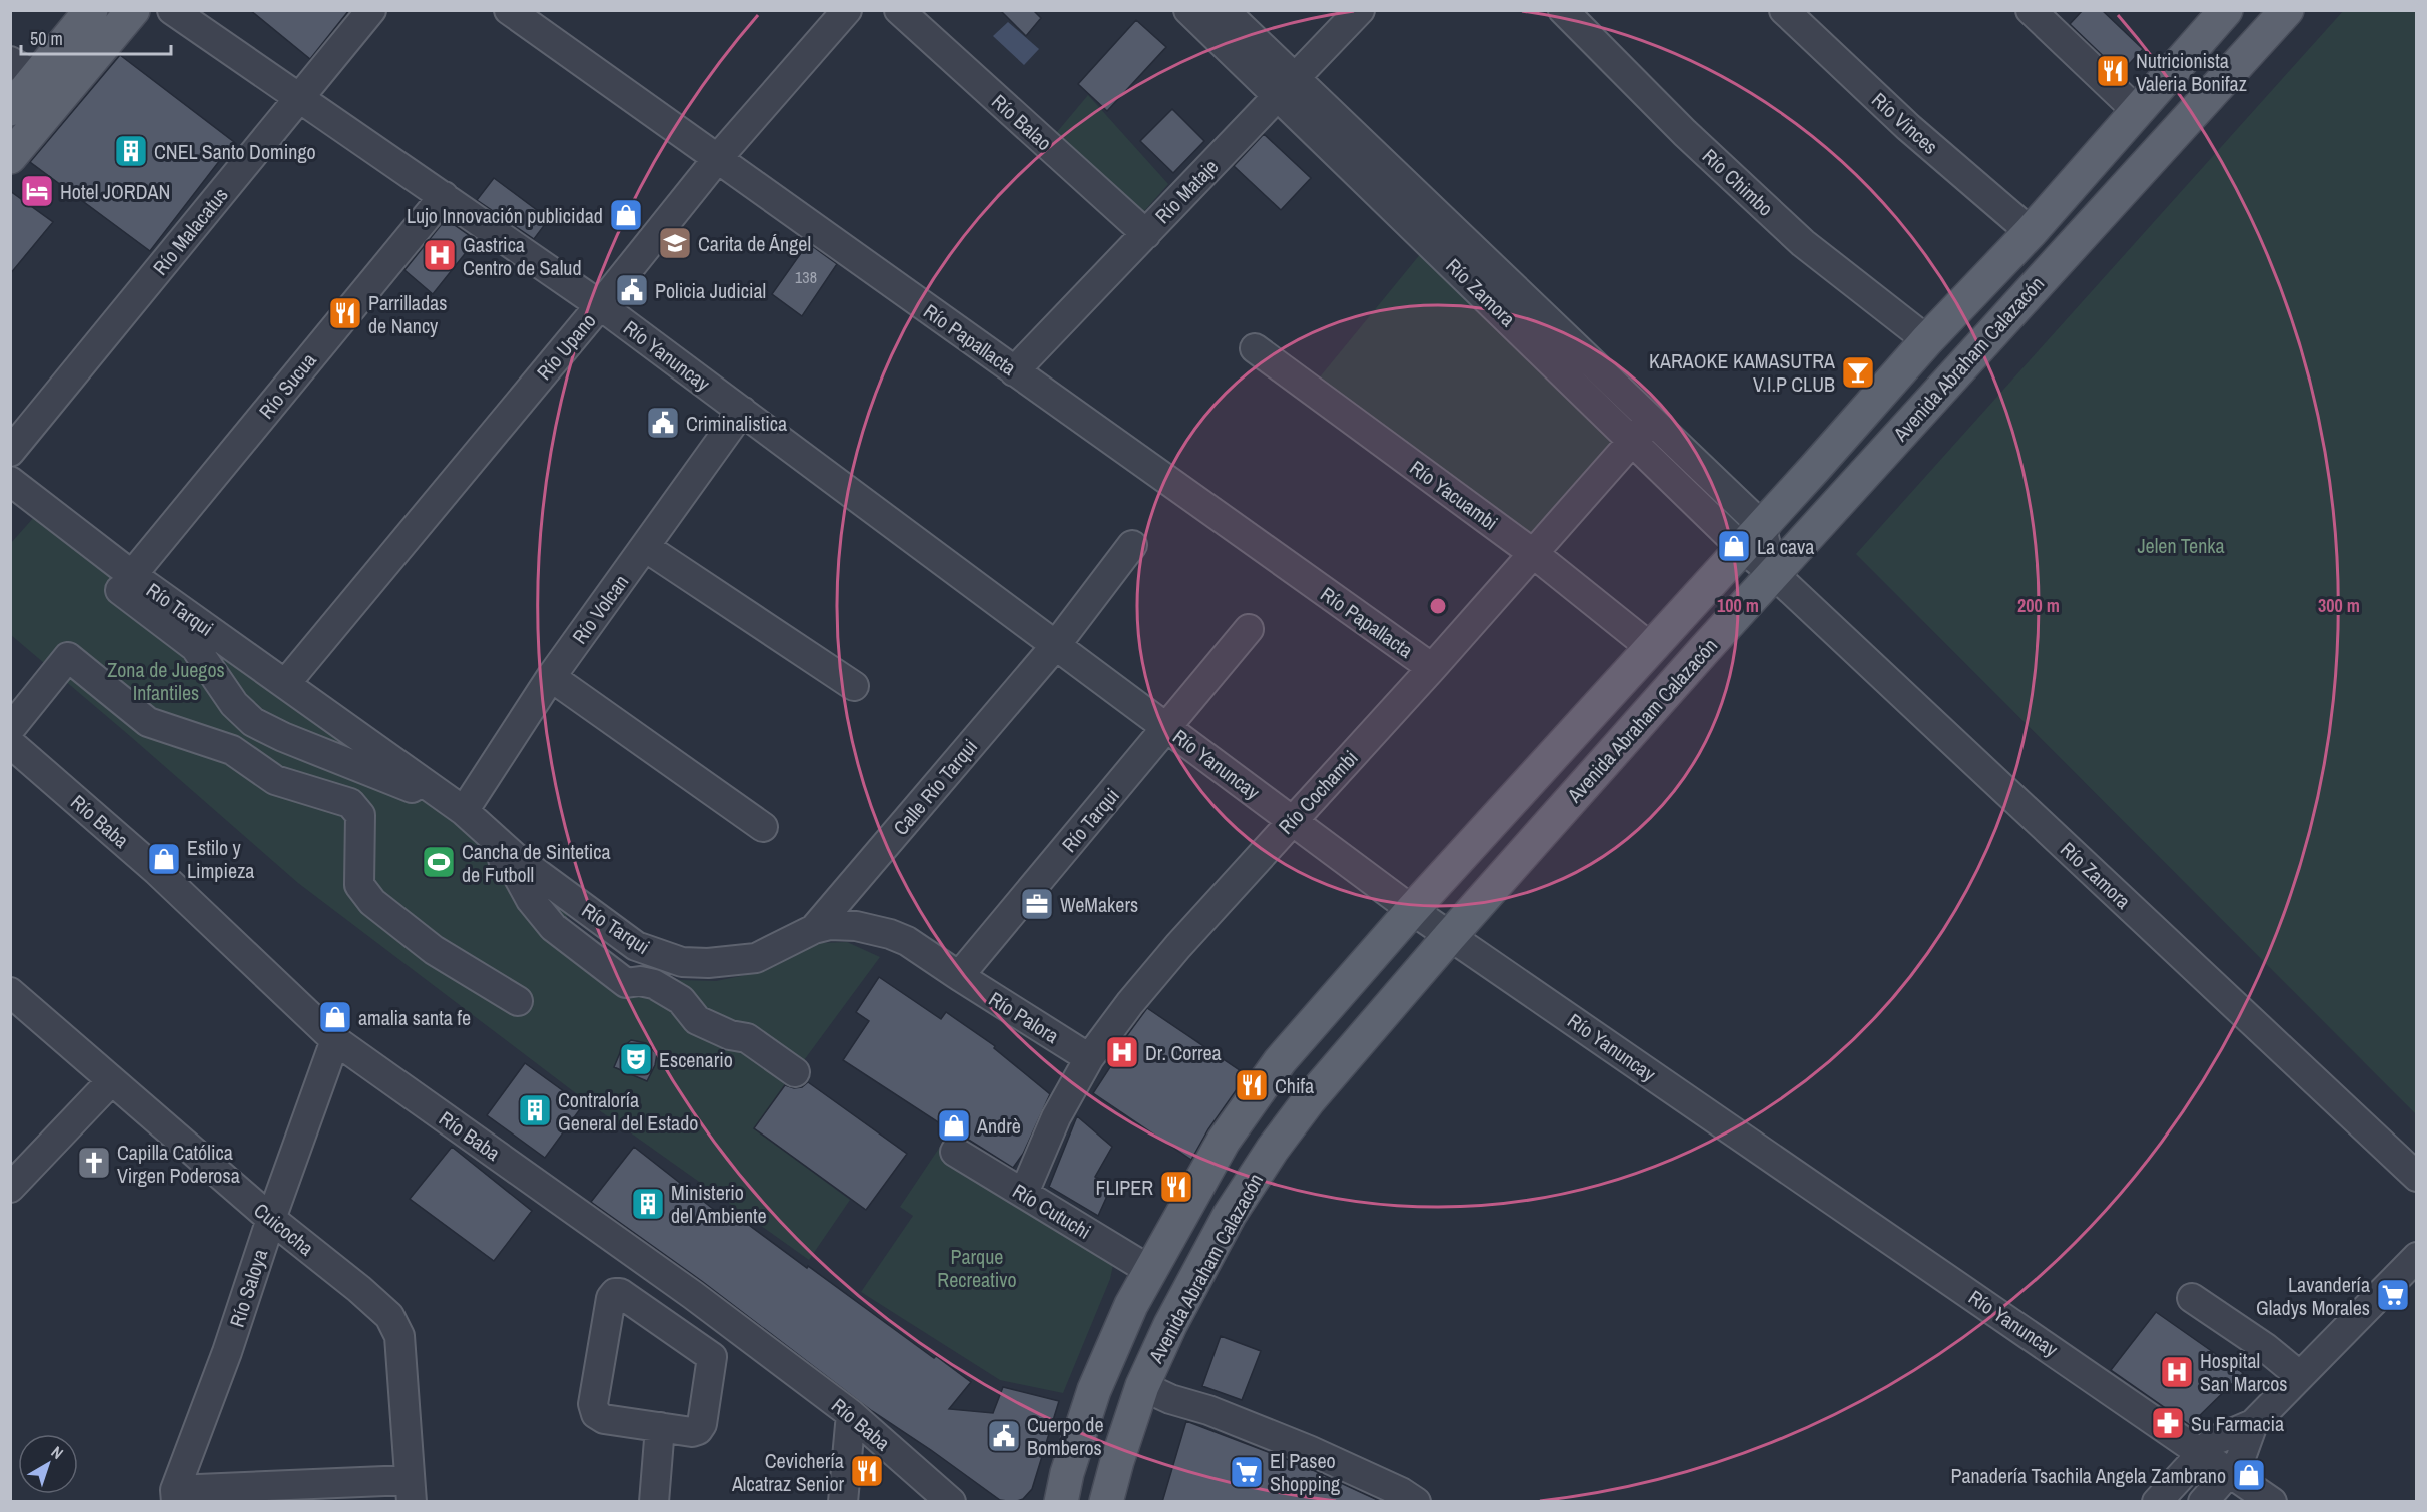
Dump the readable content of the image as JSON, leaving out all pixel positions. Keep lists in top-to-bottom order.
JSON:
{
  "streets": {
    "main road": ["Avenida Abraham Calazacón"],
    "street": [
      "Río Balao",
      "Río Vinces",
      "Río Chimbo",
      "Río Mataje",
      "Río Malacatus",
      "Río Zamora",
      "Río Papallacta",
      "Río Upano",
      "Río Yanuncay",
      "Río Sucua",
      "Río Yacuambi",
      "Río Tarqui",
      "Río Volcan",
      "Calle Río Tarqui",
      "Río Cochambi",
      "Río Baba",
      "Río Palora",
      "Río Cutuchi",
      "Cuicocha",
      "Río Saloya"
    ]
  },
  "crossings": [
    ["Río Balao", "Río Mataje"],
    ["Río Vinces", "Avenida Abraham Calazacón"],
    ["Río Chimbo", "Avenida Abraham Calazacón"],
    ["Río Mataje", "Río Zamora"],
    ["Río Mataje", "Río Papallacta"],
    ["Río Malacatus", "Río Yanuncay"],
    ["Río Zamora", "Avenida Abraham Calazacón"],
    ["Río Zamora", "Río Cochambi"],
    ["Río Papallacta", "Río Upano"],
    ["Río Papallacta", "Río Cochambi"],
    ["Río Upano", "Río Yanuncay"],
    ["Río Upano", "Río Tarqui"],
    ["Río Yanuncay", "Avenida Abraham Calazacón"],
    ["Río Yanuncay", "Río Sucua"],
    ["Río Yanuncay", "Río Tarqui"],
    ["Río Yanuncay", "Río Volcan"],
    ["Río Yanuncay", "Calle Río Tarqui"],
    ["Río Yanuncay", "Río Cochambi"],
    ["Avenida Abraham Calazacón", "Río Yacuambi"],
    ["Avenida Abraham Calazacón", "Río Cutuchi"],
    ["Río Sucua", "Río Tarqui"],
    ["Río Yacuambi", "Río Cochambi"],
    ["Río Tarqui", "Río Volcan"],
    ["Río Tarqui", "Calle Río Tarqui"],
    ["Río Tarqui", "Río Palora"],
    ["Río Cochambi", "Río Palora"],
    ["Río Cochambi", "Río Cutuchi"],
    ["Río Baba", "Río Saloya"],
    ["Cuicocha", "Río Saloya"]
  ],
  "parks": ["Jelen Tenka", "Zona de Juegos Infantiles", "Parque Recreativo"],
  "places": {
    "restaurant": [
      "Nutricionista Valeria Bonifaz",
      "Parrilladas de Nancy",
      "Chifa",
      "FLIPER",
      "Cevichería Alcatraz Senior"
    ],
    "building": ["CNEL Santo Domingo", "Contraloría General del Estado", "Ministerio del Ambiente"],
    "hotel": ["Hotel JORDAN"],
    "shop": [
      "Lujo Innovación publicidad",
      "La cava",
      "Estilo y Limpieza",
      "amalia santa fe",
      "Andrè",
      "Panadería Tsachila Angela Zambrano"
    ],
    "school or university": ["Carita de Ángel"],
    "hospital": ["Gastrica Centro de Salud", "Dr. Correa", "Hospital San Marcos"],
    "public building": ["Policia Judicial", "Criminalistica", "Cuerpo de Bomberos"],
    "bar": ["KARAOKE KAMASUTRA V.I.P CLUB"],
    "sports": ["Cancha de Sintetica de Futboll"],
    "office": ["WeMakers"],
    "theatre": ["Escenario"],
    "church": ["Capilla Católica Virgen Poderosa"],
    "supermarket": ["Lavandería Gladys Morales", "El Paseo Shopping"],
    "pharmacy": ["Su Farmacia"]
  },
  "house_numbers": ["138"],
  "scale_bar": "50 m",
  "north": "top right",
  "rings": ["100 m", "200 m", "300 m"]
}
